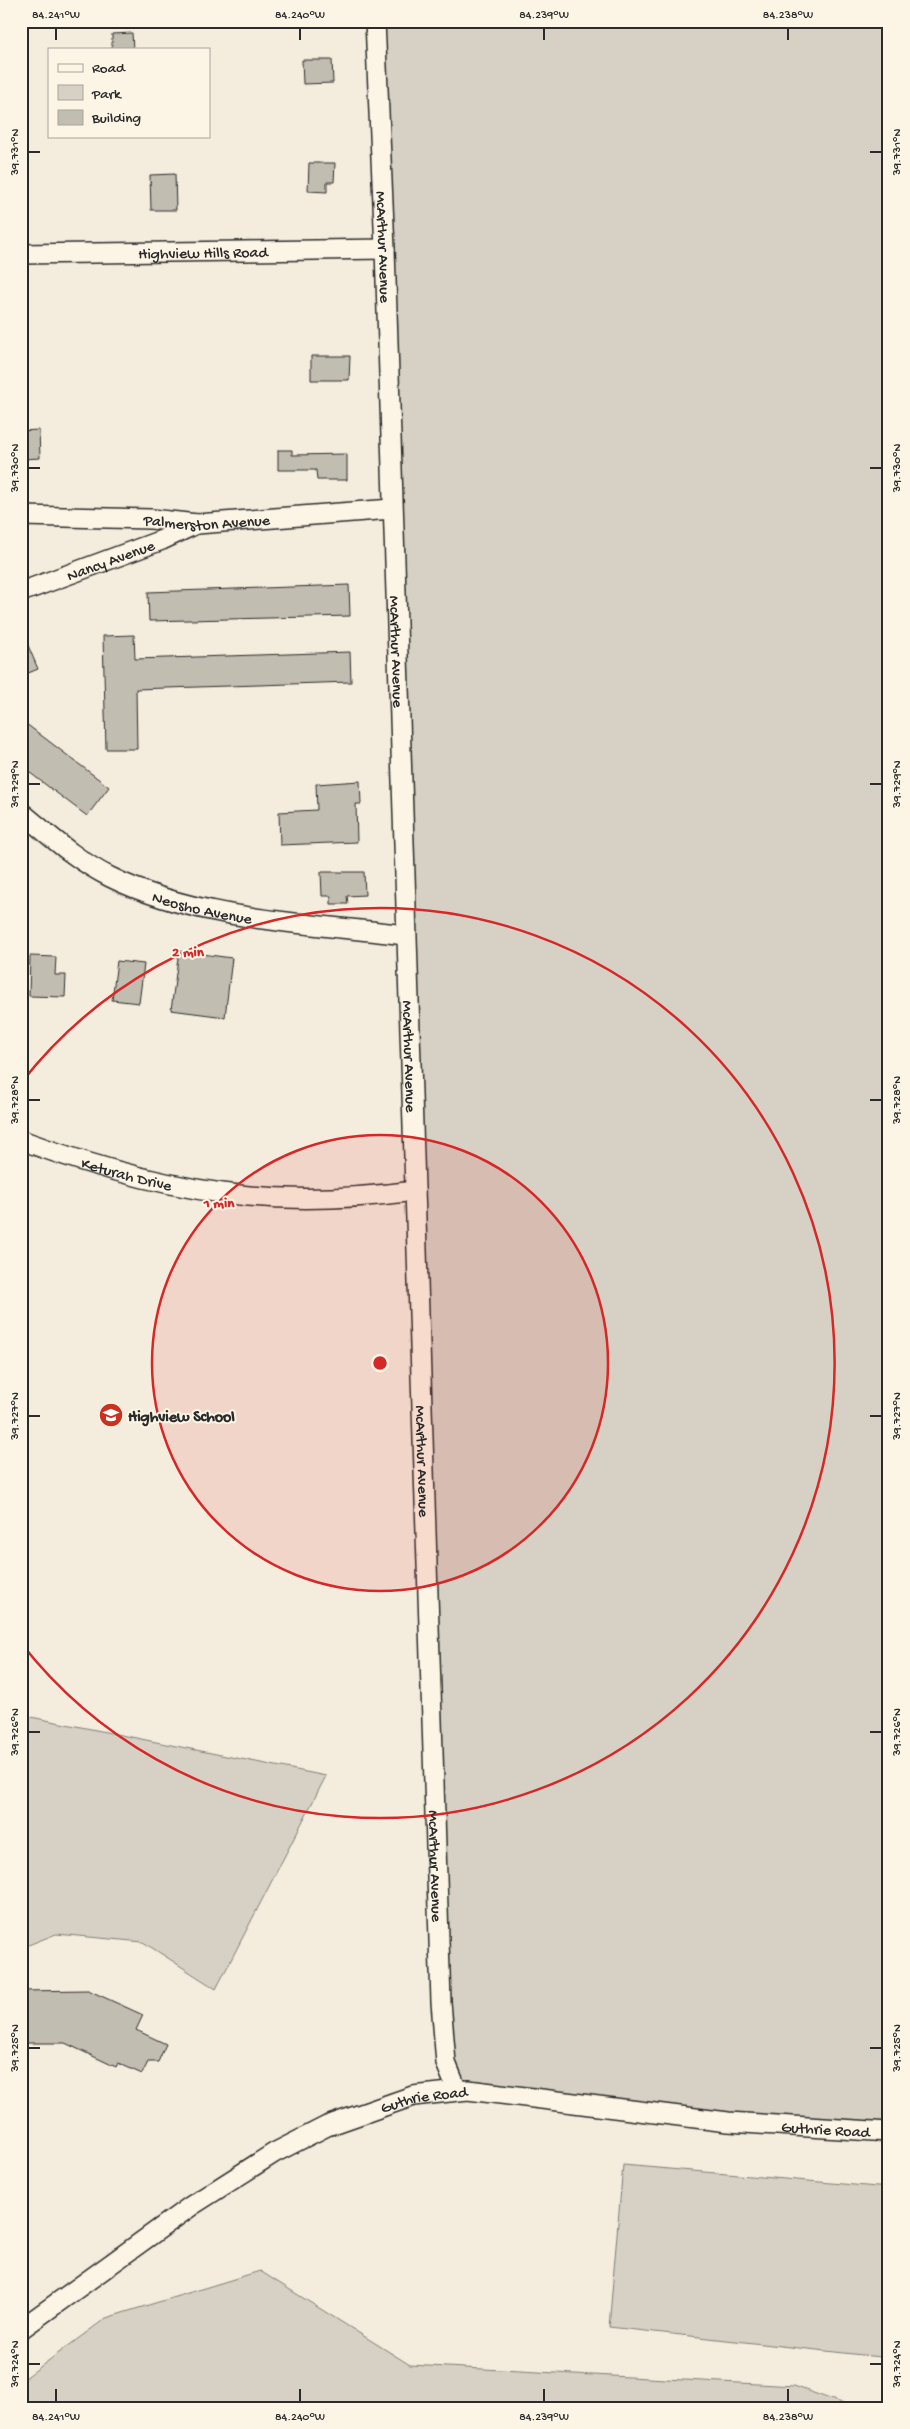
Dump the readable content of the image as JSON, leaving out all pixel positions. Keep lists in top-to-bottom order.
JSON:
{
  "streets": {
    "street": [
      "McArthur Avenue",
      "Highview Hills Road",
      "Palmerston Avenue",
      "Nancy Avenue",
      "Neosho Avenue",
      "Keturah Drive",
      "Guthrie Road"
    ]
  },
  "crossings": [
    ["McArthur Avenue", "Highview Hills Road"],
    ["McArthur Avenue", "Palmerston Avenue"],
    ["McArthur Avenue", "Neosho Avenue"],
    ["McArthur Avenue", "Keturah Drive"],
    ["McArthur Avenue", "Guthrie Road"],
    ["Palmerston Avenue", "Nancy Avenue"]
  ],
  "places": {
    "school or university": ["Highview School"]
  },
  "legend": ["Road", "Park", "Building"],
  "coordinates": [
    "84.241°W",
    "84.240°W",
    "84.239°W",
    "84.238°W",
    "39.731°N",
    "39.730°N",
    "39.729°N",
    "39.728°N",
    "39.727°N",
    "39.726°N",
    "39.725°N",
    "39.724°N"
  ],
  "rings": ["2 min", "1 min"]
}
